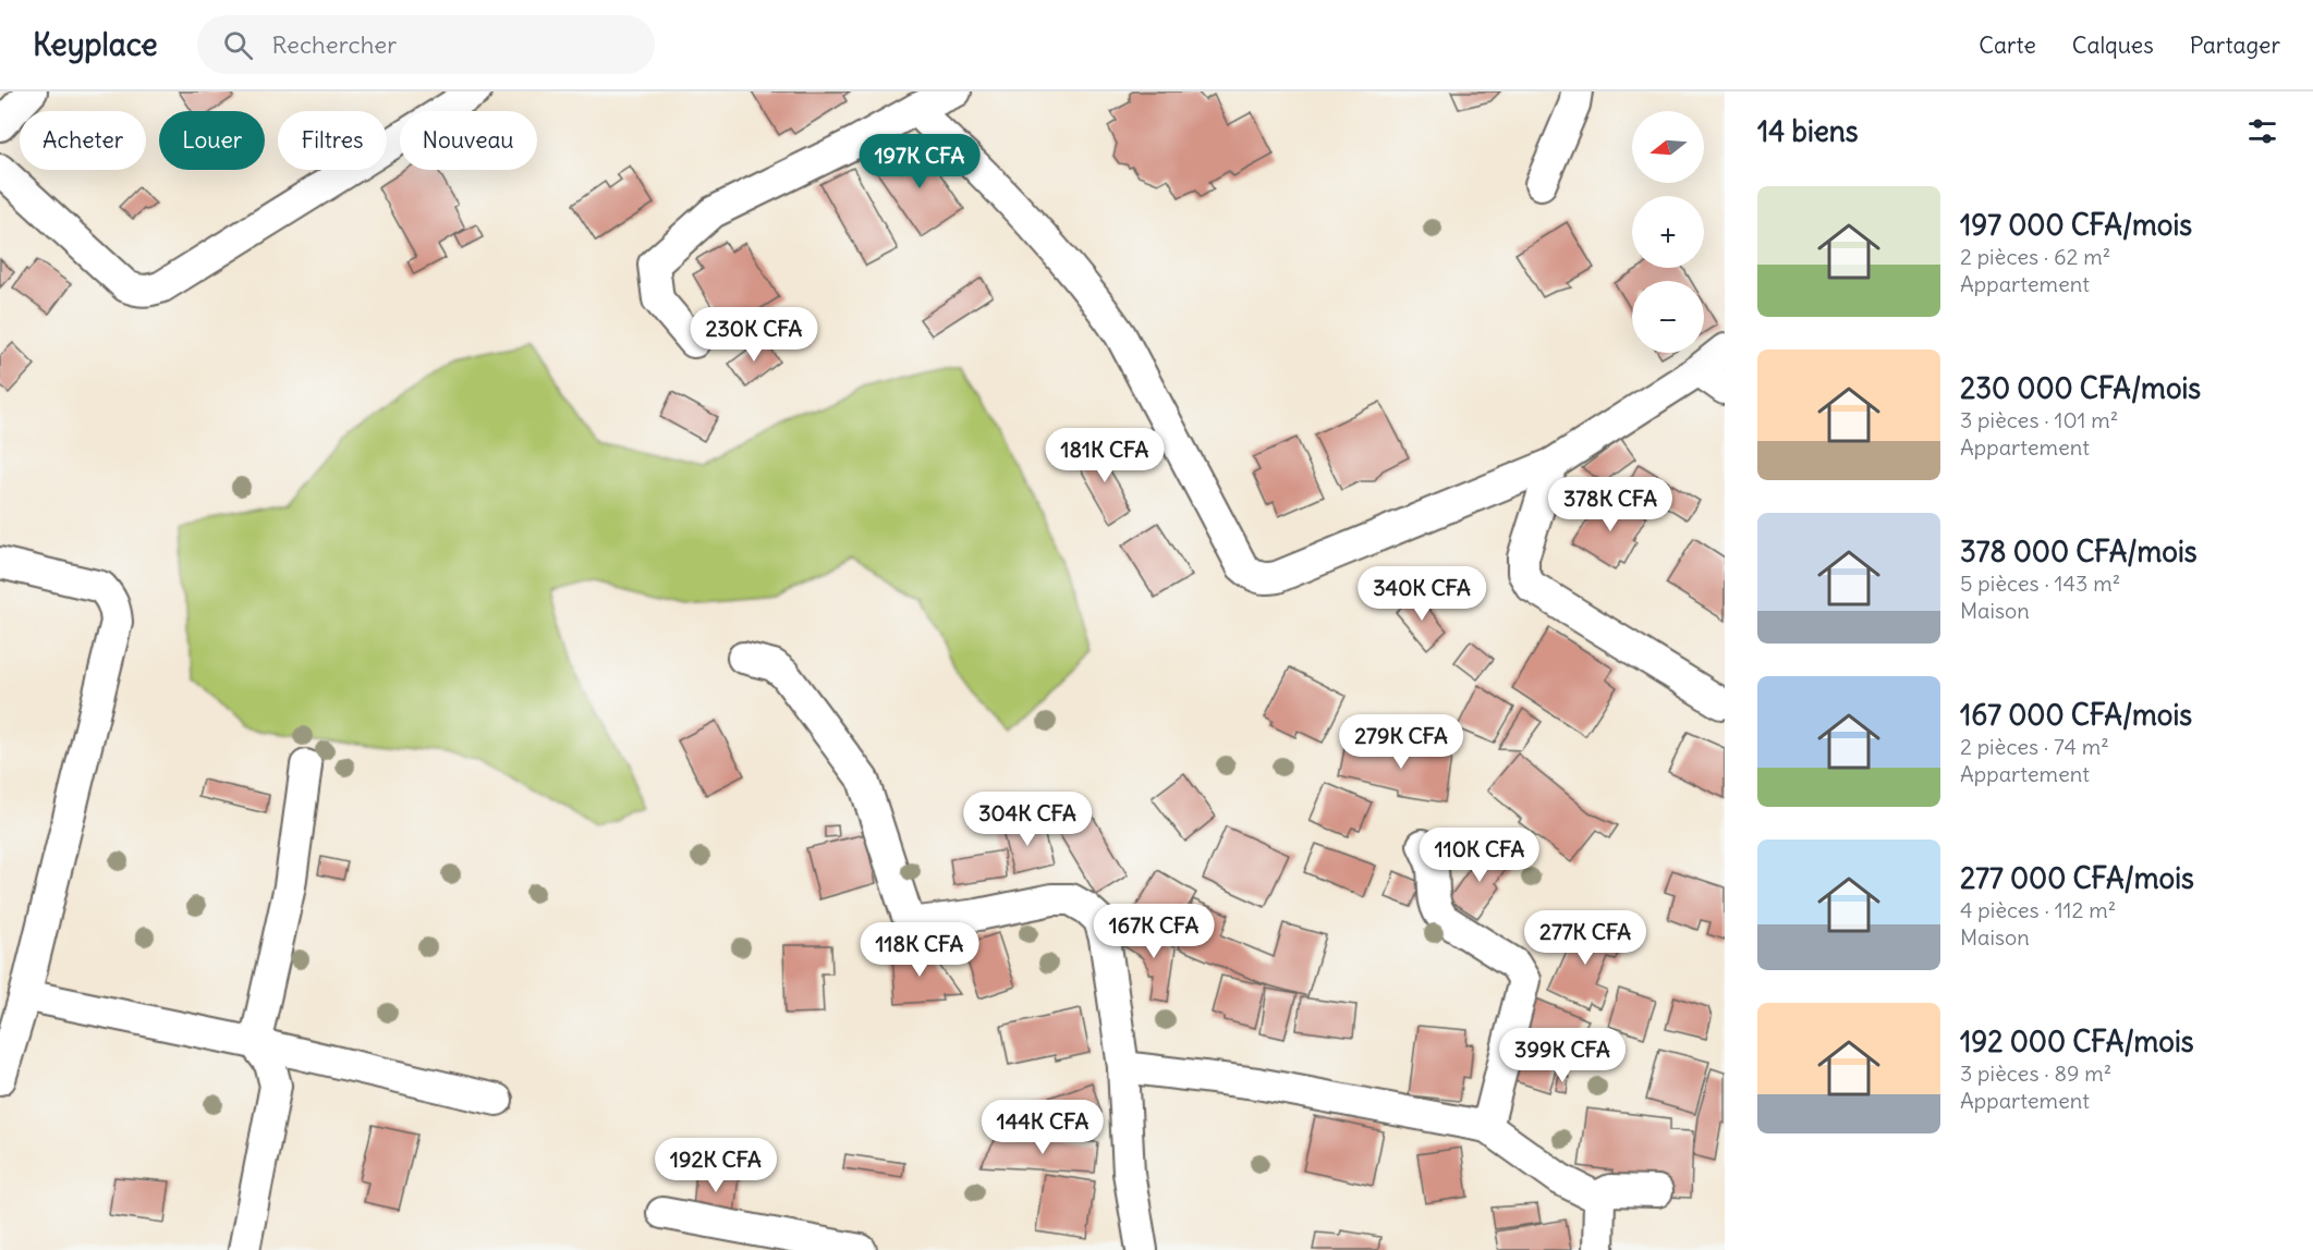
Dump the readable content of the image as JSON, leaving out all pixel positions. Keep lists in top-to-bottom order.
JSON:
{
  "north": "left",
  "page": {
    "header": "Keyplace",
    "search": "Rechercher",
    "nav": ["Carte", "Calques", "Partager"],
    "heading": "14 biens",
    "map_buttons": ["+", "−"],
    "chip": [
      "Acheter",
      "Louer",
      "Filtres",
      "Nouveau"
    ],
    "price": [
      "197K CFA",
      "230K CFA",
      "181K CFA",
      "378K CFA",
      "340K CFA",
      "279K CFA",
      "304K CFA",
      "110K CFA",
      "167K CFA",
      "277K CFA",
      "118K CFA",
      "399K CFA",
      "144K CFA",
      "192K CFA"
    ],
    "list": [
      {
        "name": "197 000 CFA/mois",
        "note": "2 pièces · 62 m² · Appartement"
      },
      {
        "name": "230 000 CFA/mois",
        "note": "3 pièces · 101 m² · Appartement"
      },
      {
        "name": "378 000 CFA/mois",
        "note": "5 pièces · 143 m² · Maison"
      },
      {
        "name": "167 000 CFA/mois",
        "note": "2 pièces · 74 m² · Appartement"
      },
      {
        "name": "277 000 CFA/mois",
        "note": "4 pièces · 112 m² · Maison"
      },
      {
        "name": "192 000 CFA/mois",
        "note": "3 pièces · 89 m² · Appartement"
      }
    ]
  }
}
